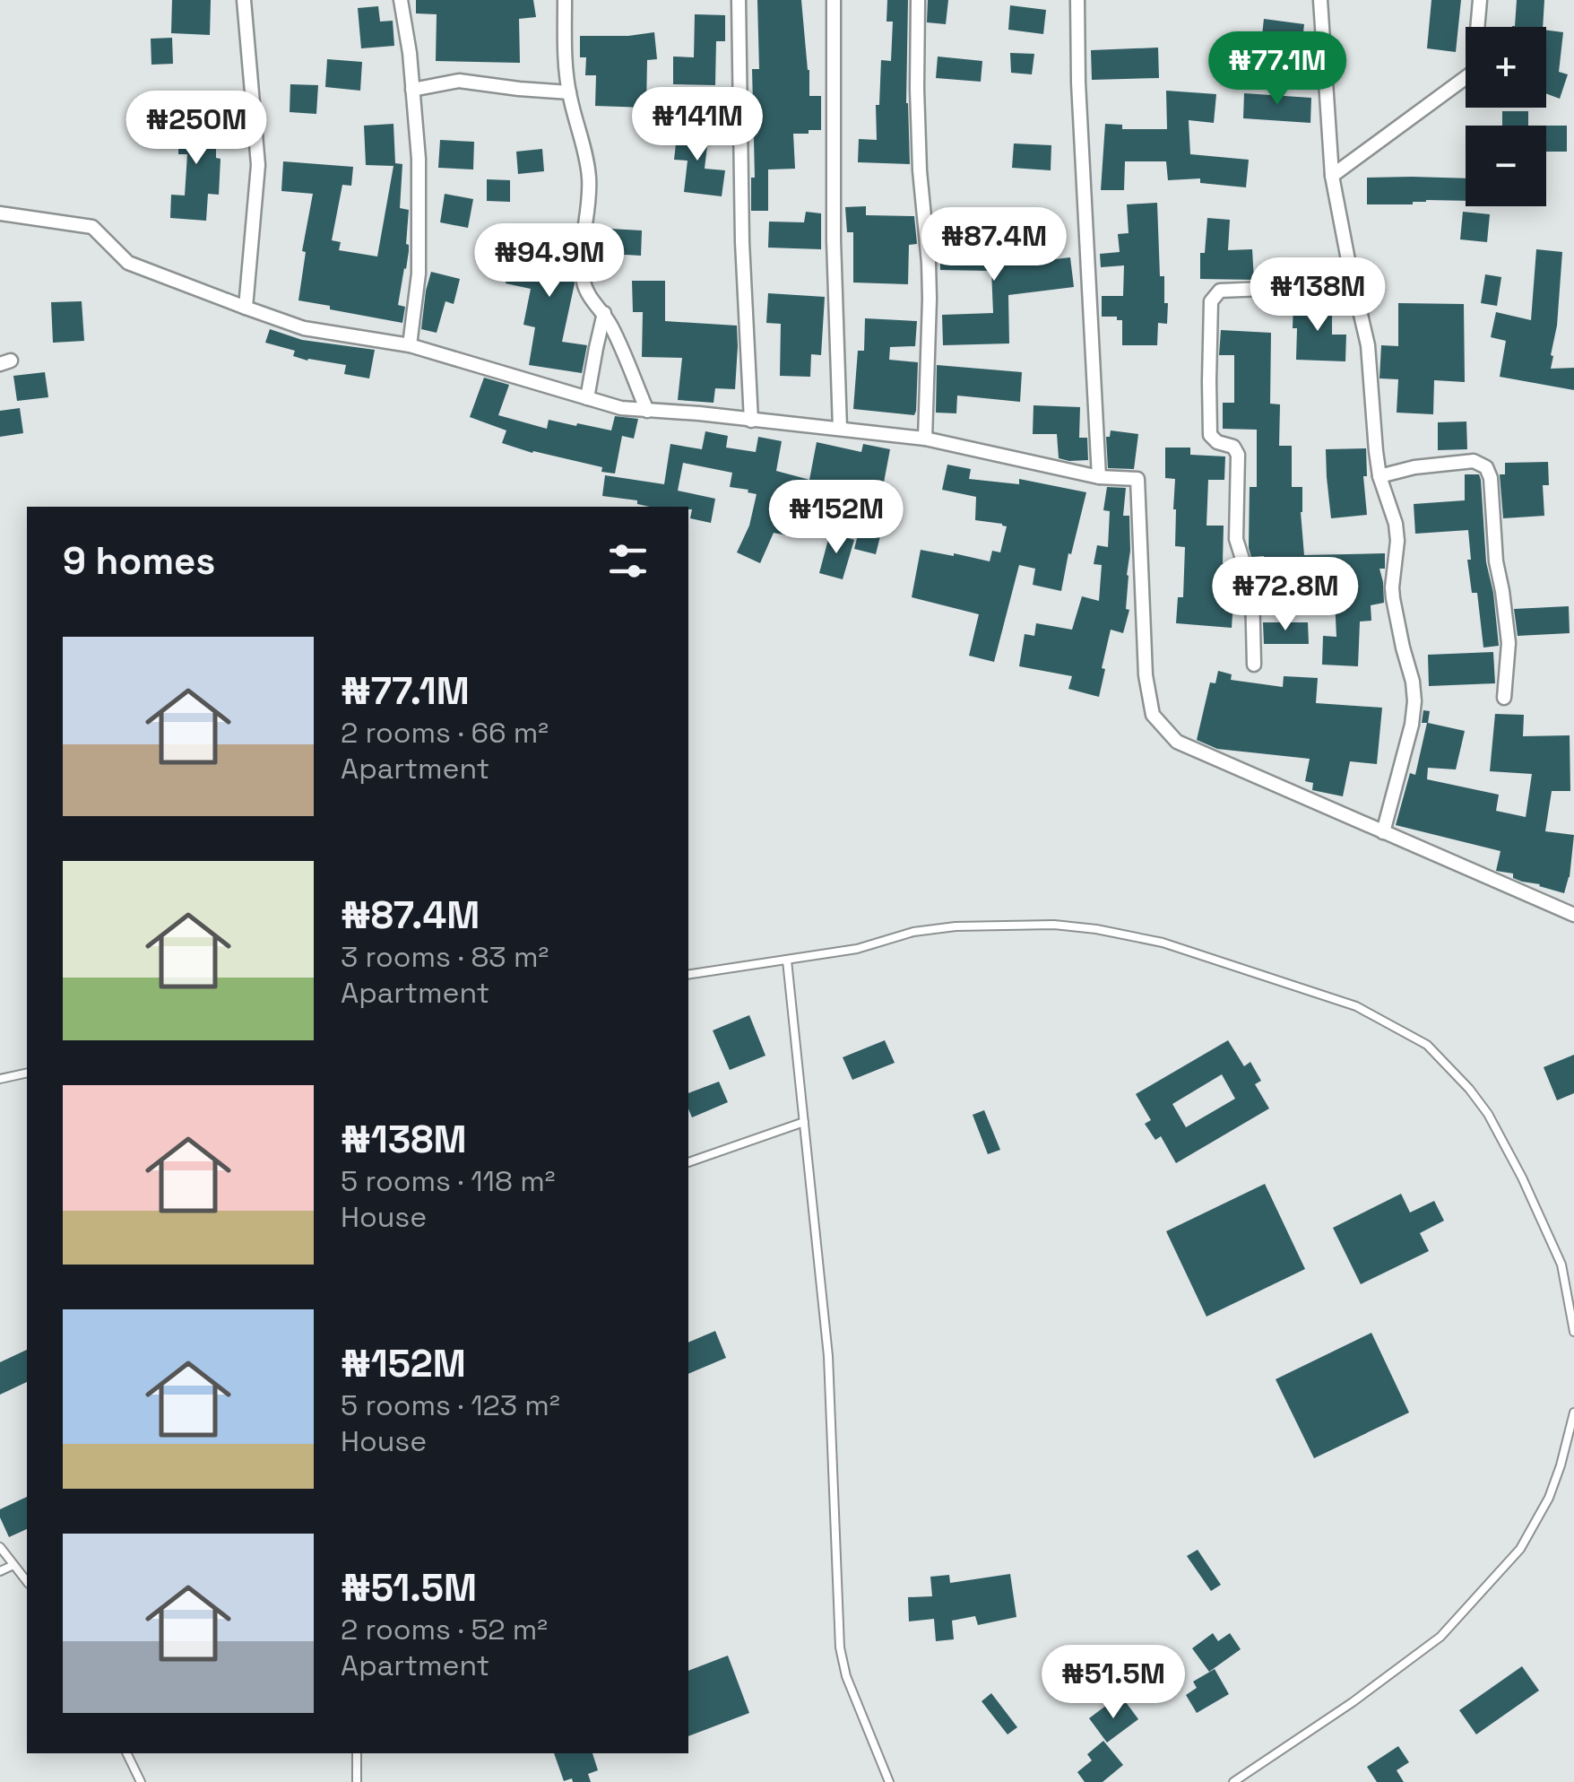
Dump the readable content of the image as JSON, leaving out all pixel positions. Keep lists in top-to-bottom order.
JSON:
{
  "page": {
    "map_buttons": ["+", "−"],
    "price": [
      "₦77.1M",
      "₦141M",
      "₦250M",
      "₦87.4M",
      "₦94.9M",
      "₦138M",
      "₦152M",
      "₦72.8M",
      "₦51.5M"
    ],
    "heading": "9 homes",
    "list": [
      {
        "name": "₦77.1M",
        "note": "2 rooms · 66 m² · Apartment"
      },
      {
        "name": "₦87.4M",
        "note": "3 rooms · 83 m² · Apartment"
      },
      {
        "name": "₦138M",
        "note": "5 rooms · 118 m² · House"
      },
      {
        "name": "₦152M",
        "note": "5 rooms · 123 m² · House"
      },
      {
        "name": "₦51.5M",
        "note": "2 rooms · 52 m² · Apartment"
      }
    ]
  }
}
